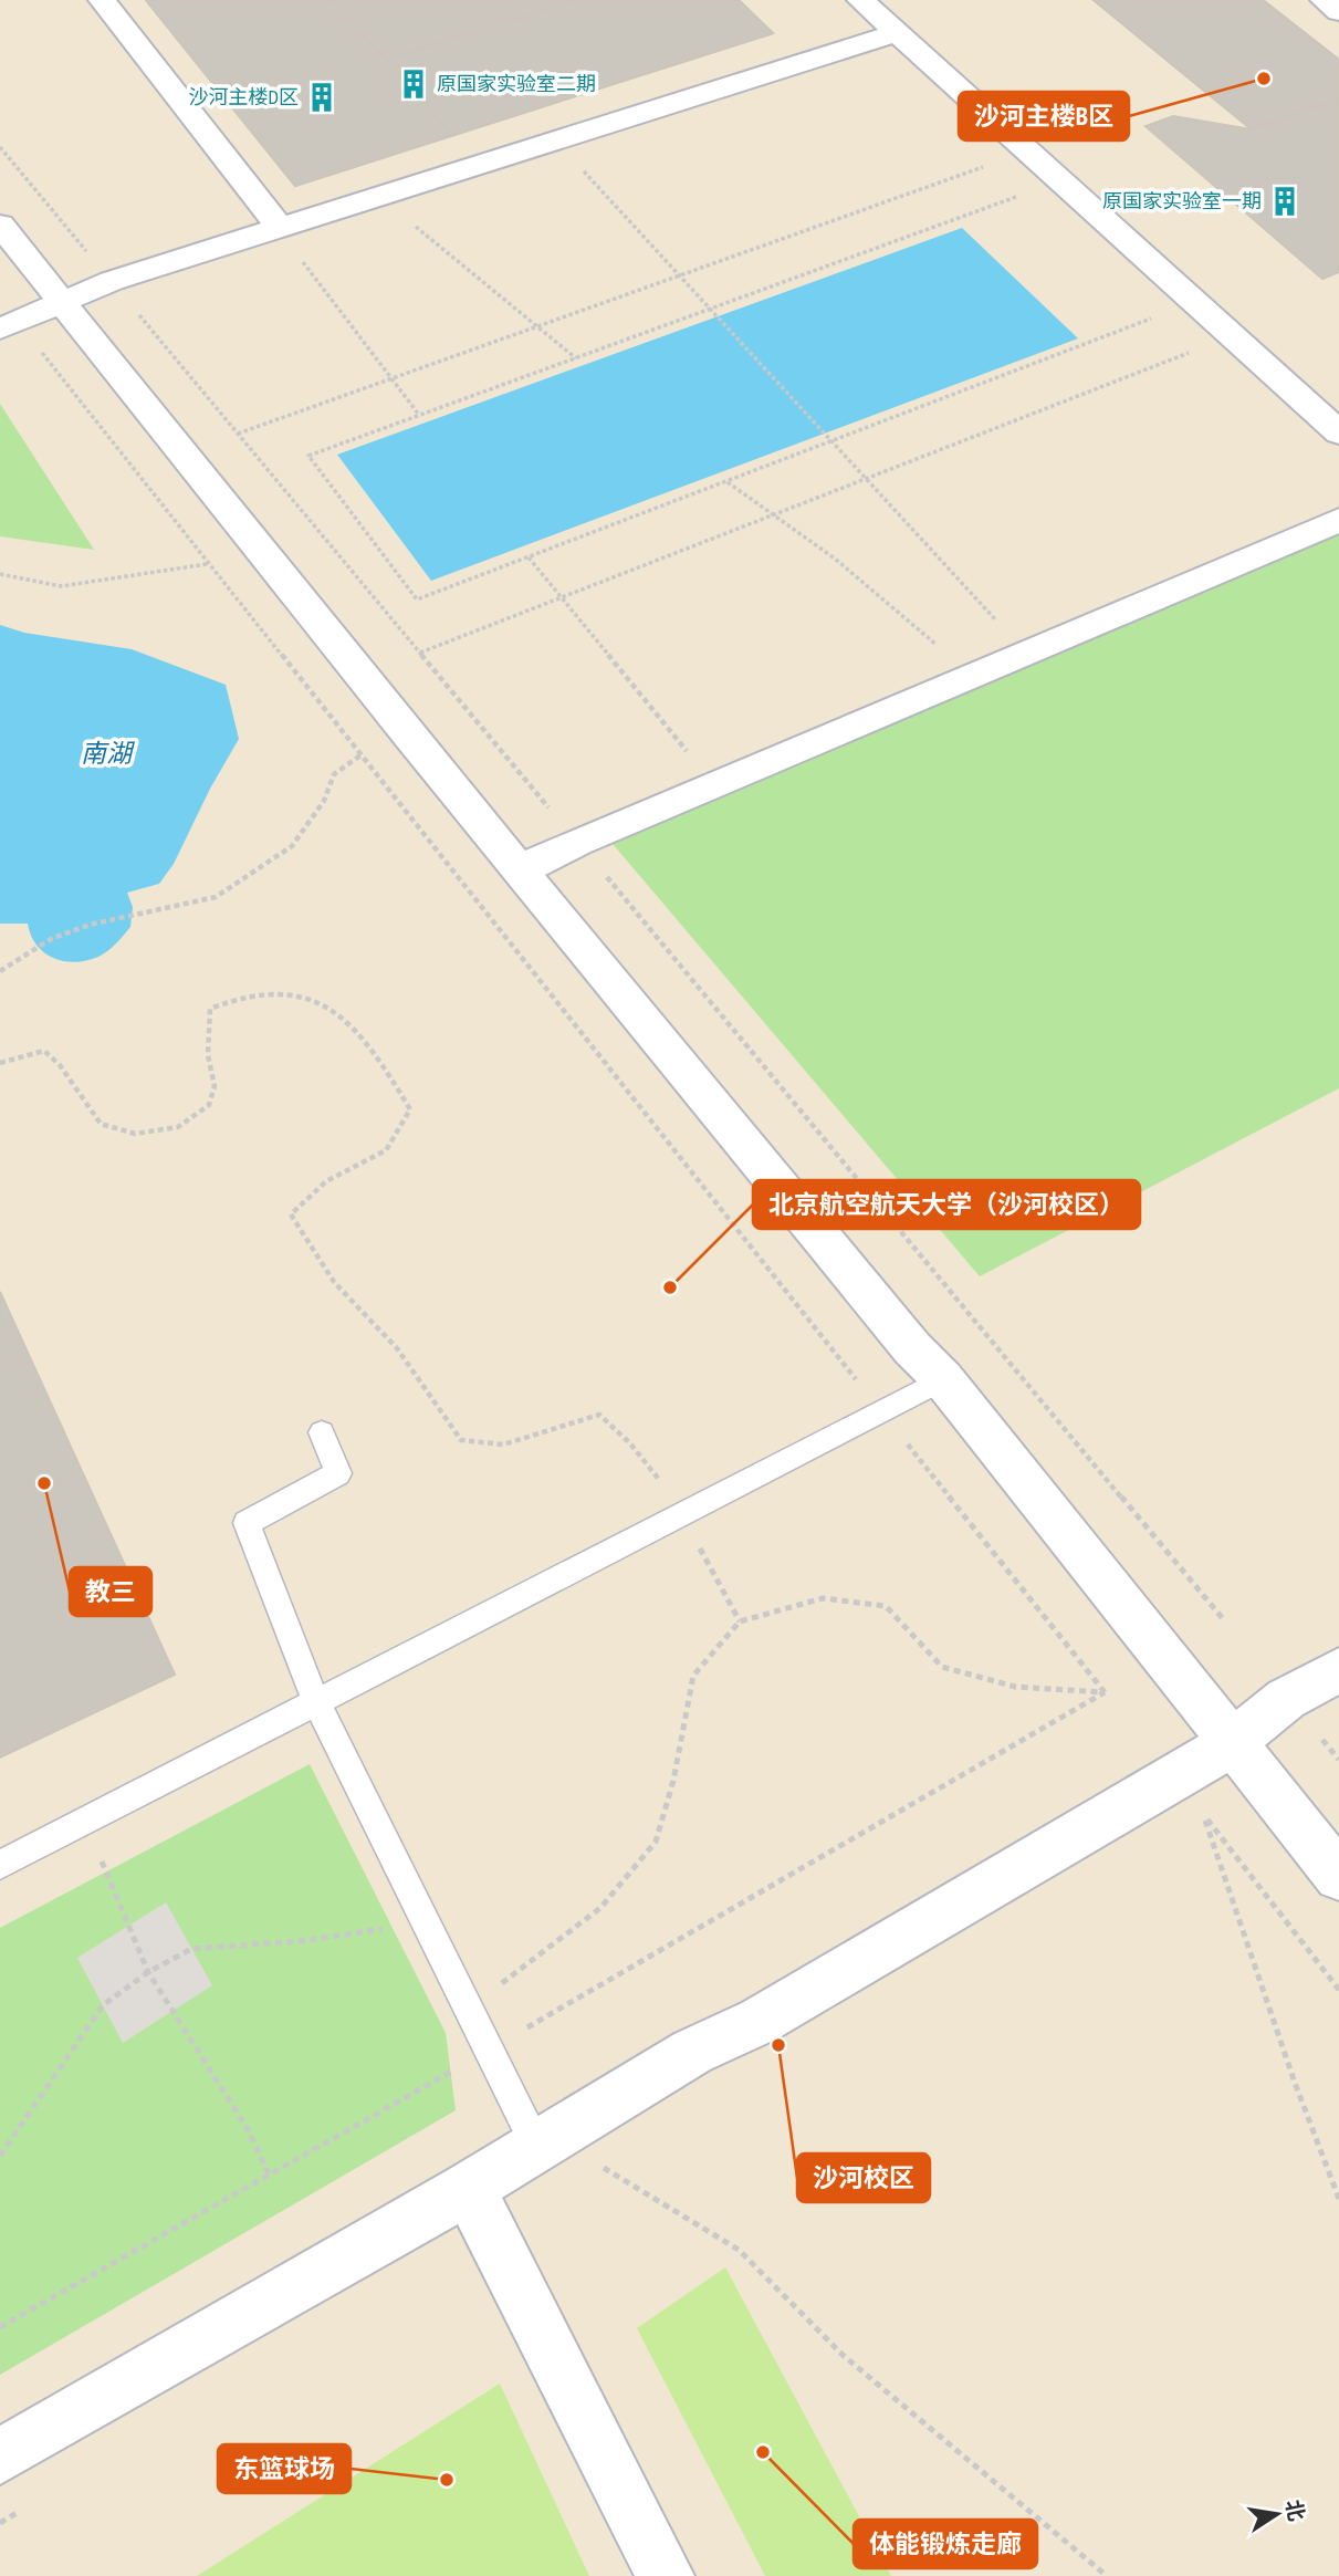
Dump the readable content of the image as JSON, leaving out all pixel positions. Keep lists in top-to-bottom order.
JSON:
{
  "water": ["南湖"],
  "places": {
    "other": [
      "沙河主楼B区",
      "北京航空航天大学（沙河校区）",
      "教三",
      "沙河校区",
      "体能锻炼走廊",
      "东篮球场"
    ],
    "building": ["原国家实验室二期", "沙河主楼D区", "原国家实验室一期"]
  },
  "north": "right"
}
